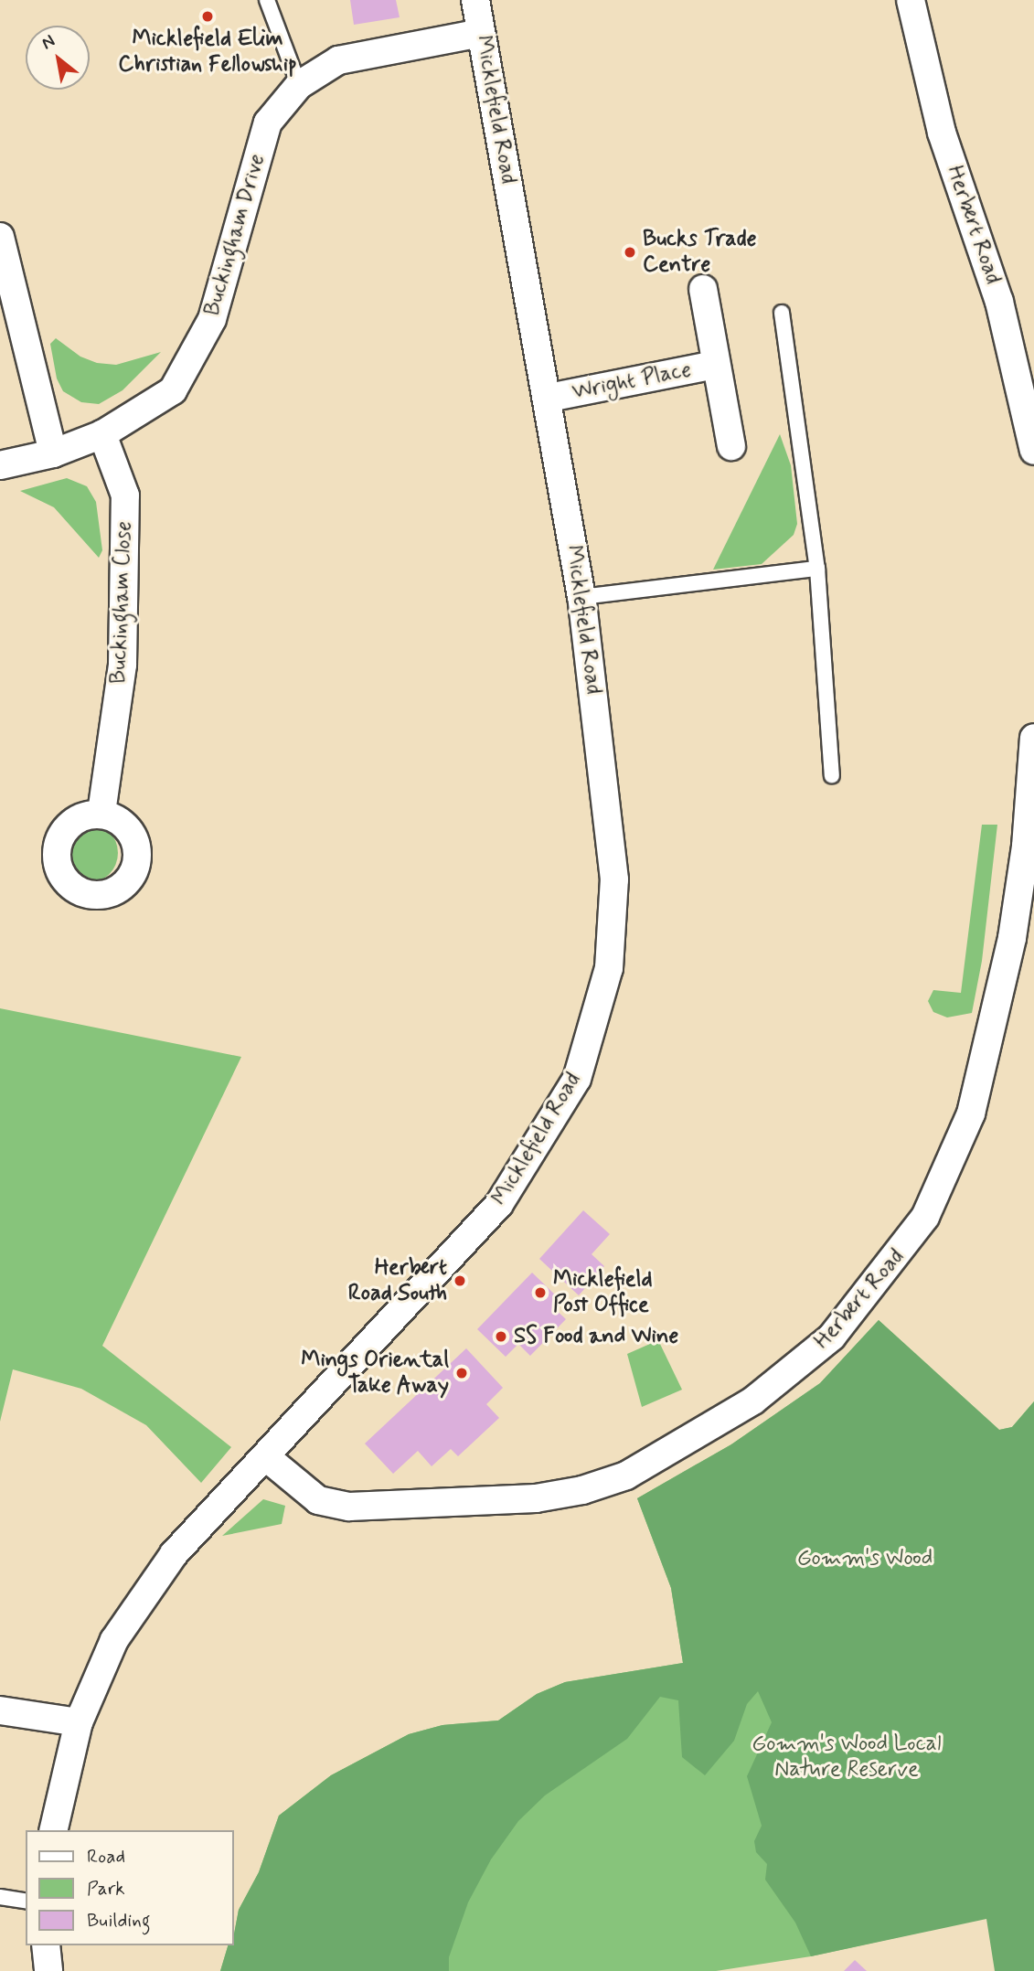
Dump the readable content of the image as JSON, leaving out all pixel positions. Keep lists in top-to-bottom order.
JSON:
{
  "streets": {
    "street": [
      "Micklefield Road",
      "Herbert Road",
      "Buckingham Drive",
      "Wright Place",
      "Buckingham Close"
    ]
  },
  "crossings": [
    ["Micklefield Road", "Herbert Road"],
    ["Micklefield Road", "Buckingham Drive"],
    ["Micklefield Road", "Wright Place"],
    ["Buckingham Drive", "Buckingham Close"]
  ],
  "parks": ["Gomm's Wood", "Gomm's Wood Local Nature Reserve"],
  "places": [
    "Micklefield Elim Christian Fellowship",
    "Bucks Trade Centre",
    "Herbert Road South",
    "Micklefield Post Office",
    "SS Food and Wine",
    "Mings Oriental Take Away"
  ],
  "legend": ["Road", "Park", "Building"],
  "north": "top left"
}
